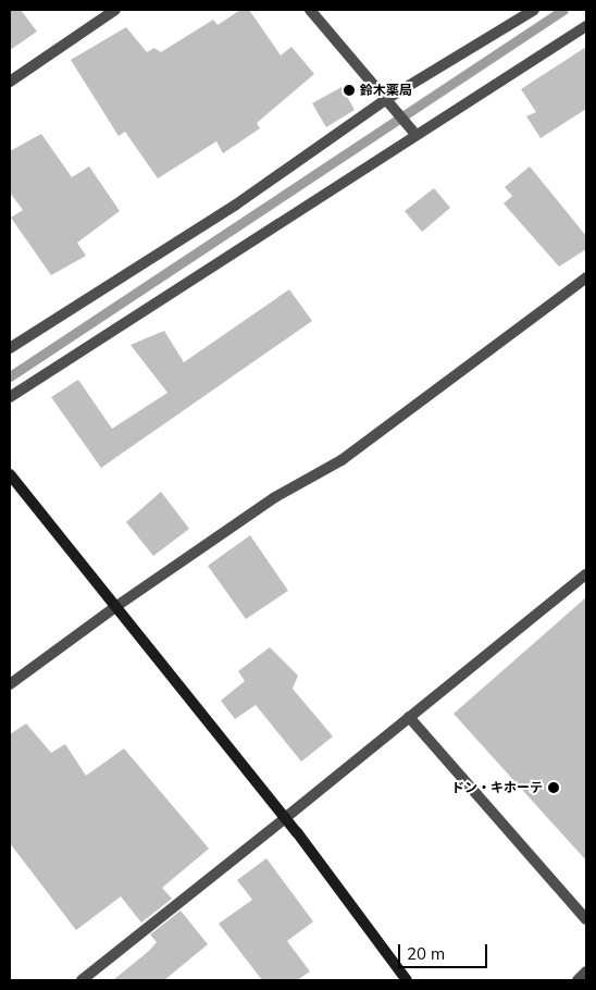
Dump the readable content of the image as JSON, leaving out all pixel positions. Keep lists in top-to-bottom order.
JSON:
{
  "places": ["鈴木薬局", "ドン・キホーテ"],
  "scale_bar": "20 m"
}
